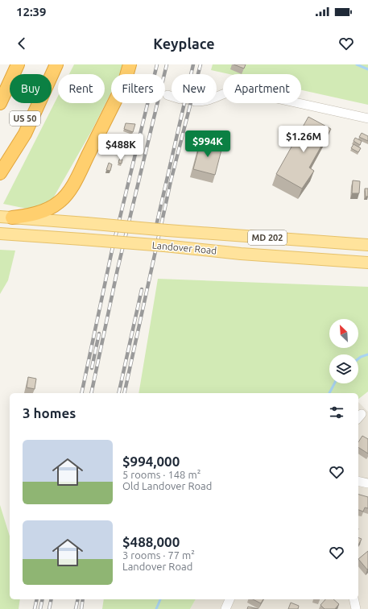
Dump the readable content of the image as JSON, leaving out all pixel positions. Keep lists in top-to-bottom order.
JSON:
{
  "streets": {
    "highway": ["US 50"],
    "main road": ["MD 202", "Landover Road"]
  },
  "north": "top left",
  "page": {
    "status": "12:39",
    "header": "Keyplace",
    "chip": [
      "Buy",
      "Rent",
      "Filters",
      "New",
      "Apartment"
    ],
    "price": ["$1.26M", "$994K", "$488K"],
    "heading": "3 homes",
    "list": [
      {
        "name": "$994,000",
        "note": "5 rooms · 148 m² · Old Landover Road"
      },
      {
        "name": "$488,000",
        "note": "3 rooms · 77 m² · Landover Road"
      }
    ]
  }
}
